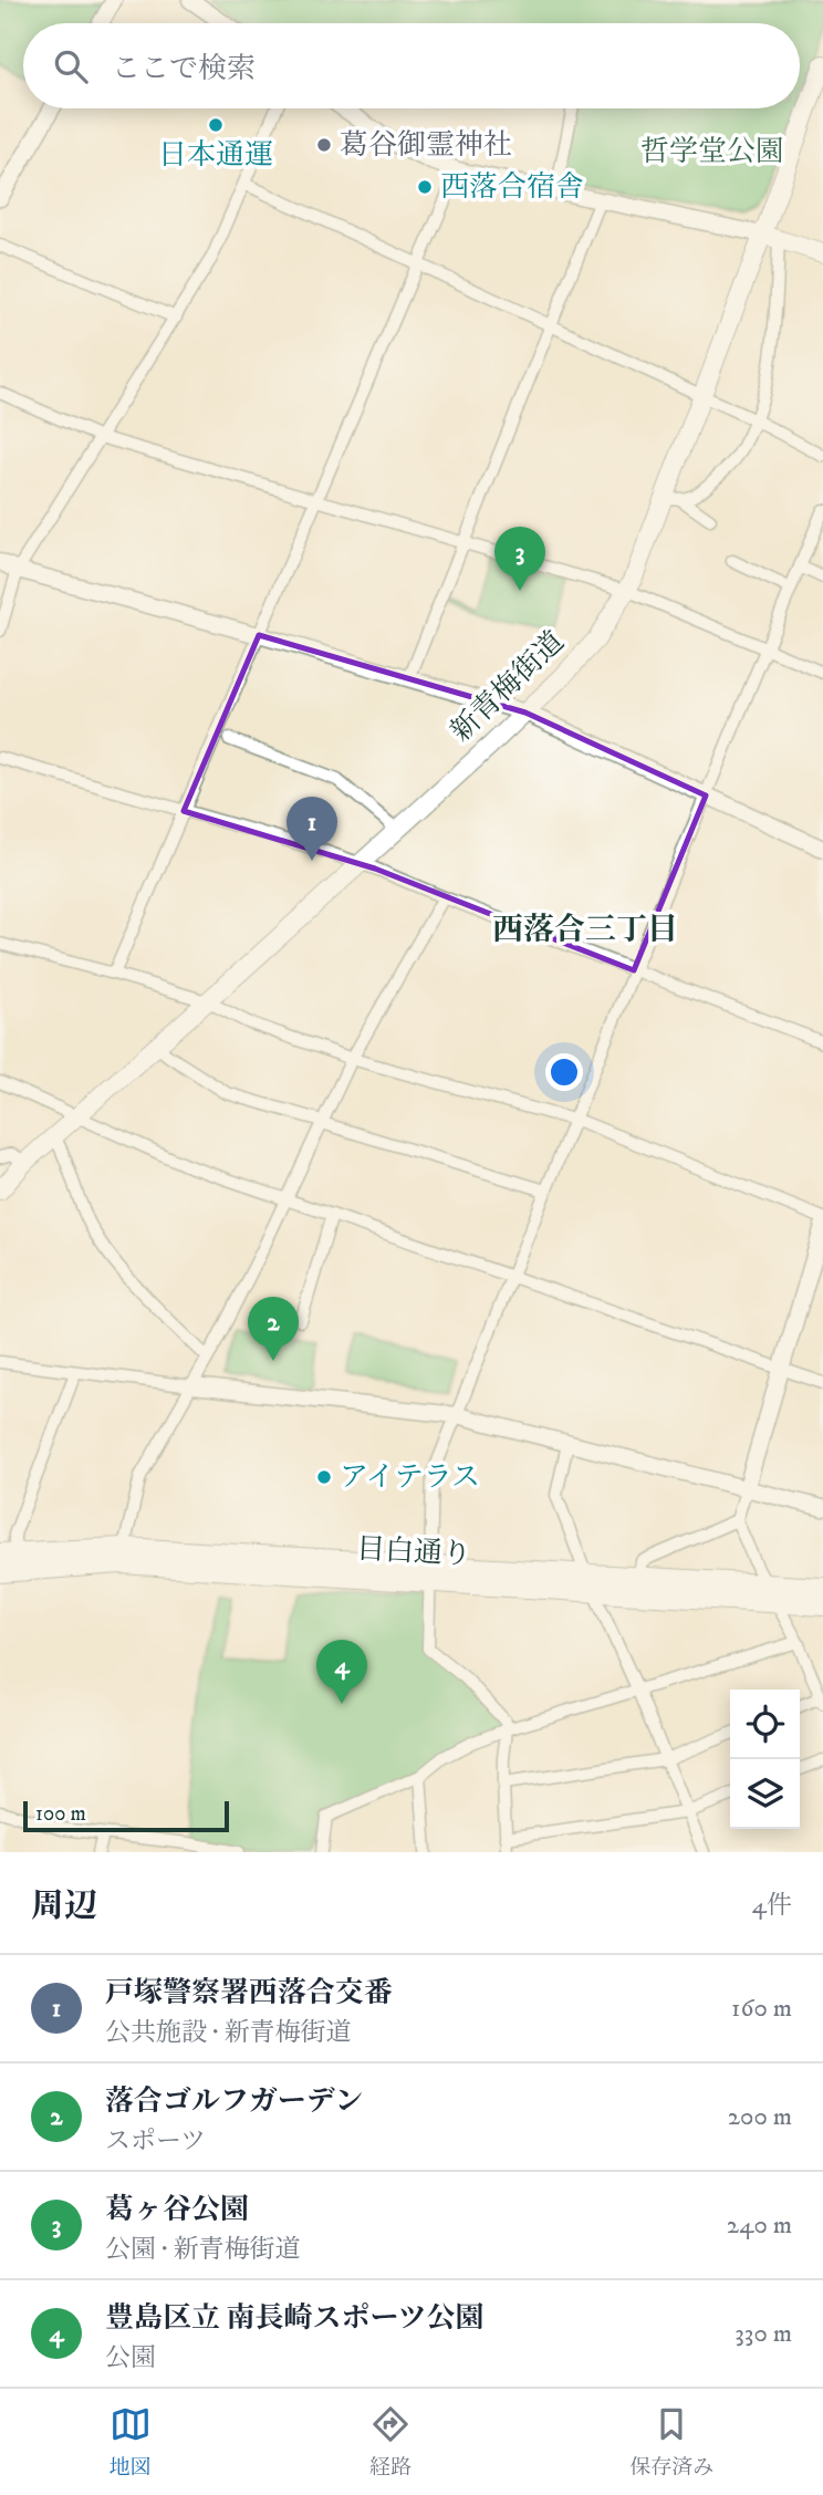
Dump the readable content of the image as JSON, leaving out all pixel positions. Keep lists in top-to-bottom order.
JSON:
{
  "streets": {
    "main road": ["新青梅街道", "目白通り"]
  },
  "districts": ["西落合三丁目"],
  "parks": ["哲学堂公園"],
  "places": [
    "日本通運",
    "葛谷御霊神社",
    "西落合宿舎",
    "アイテラス"
  ],
  "scale_bar": "100 m",
  "page": {
    "search": "ここで検索",
    "pins": [
      "3",
      "1",
      "2",
      "4"
    ],
    "scale": "100 m",
    "heading": ["周辺", "4件"],
    "list": [
      {
        "mark": "1",
        "name": "戸塚警察署西落合交番",
        "note": "公共施設 · 新青梅街道",
        "value": "160 m"
      },
      {
        "mark": "2",
        "name": "落合ゴルフガーデン",
        "note": "スポーツ",
        "value": "200 m"
      },
      {
        "mark": "3",
        "name": "葛ヶ谷公園",
        "note": "公園 · 新青梅街道",
        "value": "240 m"
      },
      {
        "mark": "4",
        "name": "豊島区立 南長崎スポーツ公園",
        "note": "公園",
        "value": "330 m"
      }
    ],
    "nav": ["地図", "経路", "保存済み"]
  }
}
